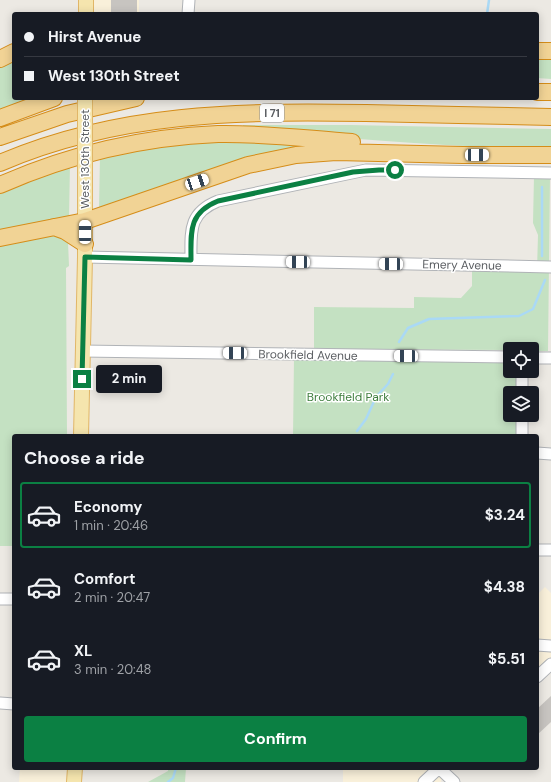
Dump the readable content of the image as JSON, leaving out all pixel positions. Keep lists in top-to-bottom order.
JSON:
{
  "streets": {
    "highway": ["I 71"],
    "main road": ["West 130th Street"],
    "street": ["Emery Avenue", "Brookfield Avenue"]
  },
  "crossings": [
    ["West 130th Street", "Emery Avenue"],
    ["West 130th Street", "Brookfield Avenue"]
  ],
  "parks": ["Brookfield Park"],
  "page": {
    "banner": ["Hirst Avenue", "West 130th Street"],
    "bubble": "2 min",
    "heading": "Choose a ride",
    "list": [
      {
        "name": "Economy",
        "note": "1 min · 20:46",
        "value": "$3.24"
      },
      {
        "name": "Comfort",
        "note": "2 min · 20:47",
        "value": "$4.38"
      },
      {
        "name": "XL",
        "note": "3 min · 20:48",
        "value": "$5.51"
      }
    ],
    "buttons": "Confirm"
  }
}
